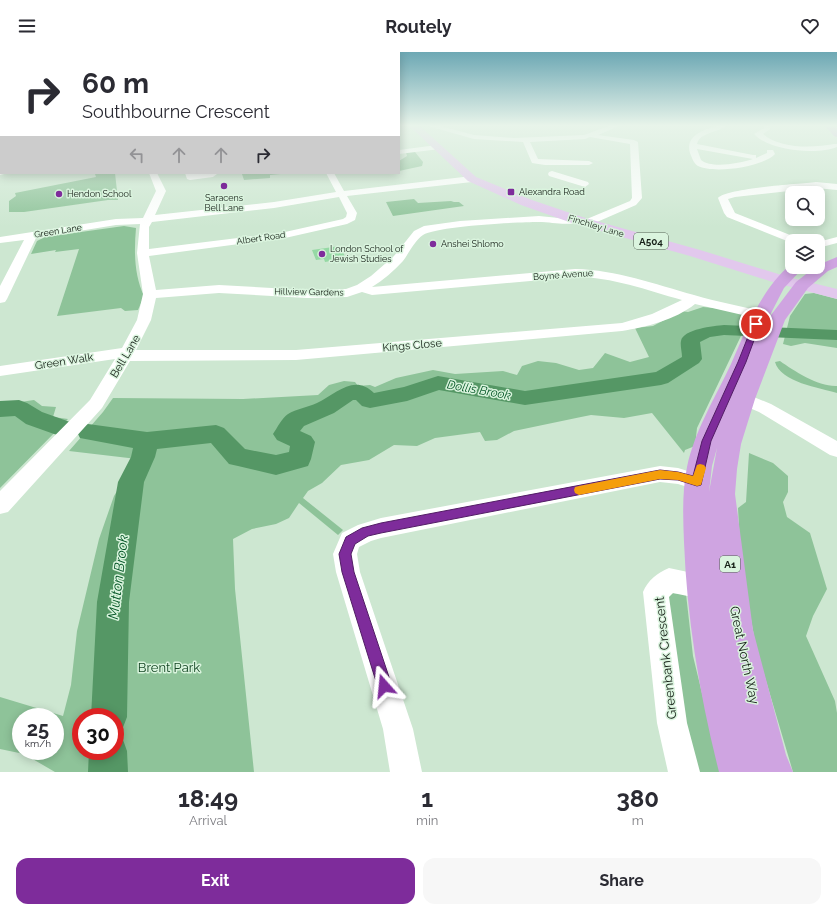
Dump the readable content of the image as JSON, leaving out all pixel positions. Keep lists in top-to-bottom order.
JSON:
{
  "streets": {
    "highway": ["A1", "Great North Way"],
    "main road": ["Finchley Lane", "A504"],
    "street": [
      "Green Lane",
      "Albert Road",
      "Boyne Avenue",
      "Hillview Gardens",
      "Kings Close",
      "Bell Lane",
      "Green Walk",
      "Greenbank Crescent"
    ]
  },
  "crossings": [
    ["Finchley Lane", "A504"],
    ["Finchley Lane", "Hillview Gardens"],
    ["Finchley Lane", "Great North Way"],
    ["Green Lane", "Bell Lane"],
    ["Albert Road", "Bell Lane"],
    ["A504", "Great North Way"],
    ["Boyne Avenue", "Hillview Gardens"],
    ["Boyne Avenue", "Kings Close"],
    ["Boyne Avenue", "Great North Way"],
    ["Hillview Gardens", "Bell Lane"],
    ["Kings Close", "Bell Lane"],
    ["Kings Close", "Green Walk"],
    ["Bell Lane", "Green Walk"],
    ["Great North Way", "Greenbank Crescent"]
  ],
  "water": ["Dollis Brook", "Mutton Brook"],
  "parks": ["Brent Park"],
  "places": {
    "other": [
      "Saracens Bell Lane",
      "Hendon School",
      "Anshei Shlomo",
      "London School of Jewish Studies"
    ],
    "transit": ["Alexandra Road"]
  },
  "page": {
    "header": "Routely",
    "turn": ["60 m", "Southbourne Crescent"],
    "speed": "25 km/h",
    "limit": "30",
    "eta": [
      "18:49",
      "Arrival",
      "1",
      "min",
      "380",
      "m"
    ],
    "buttons": ["Exit", "Share"]
  }
}
